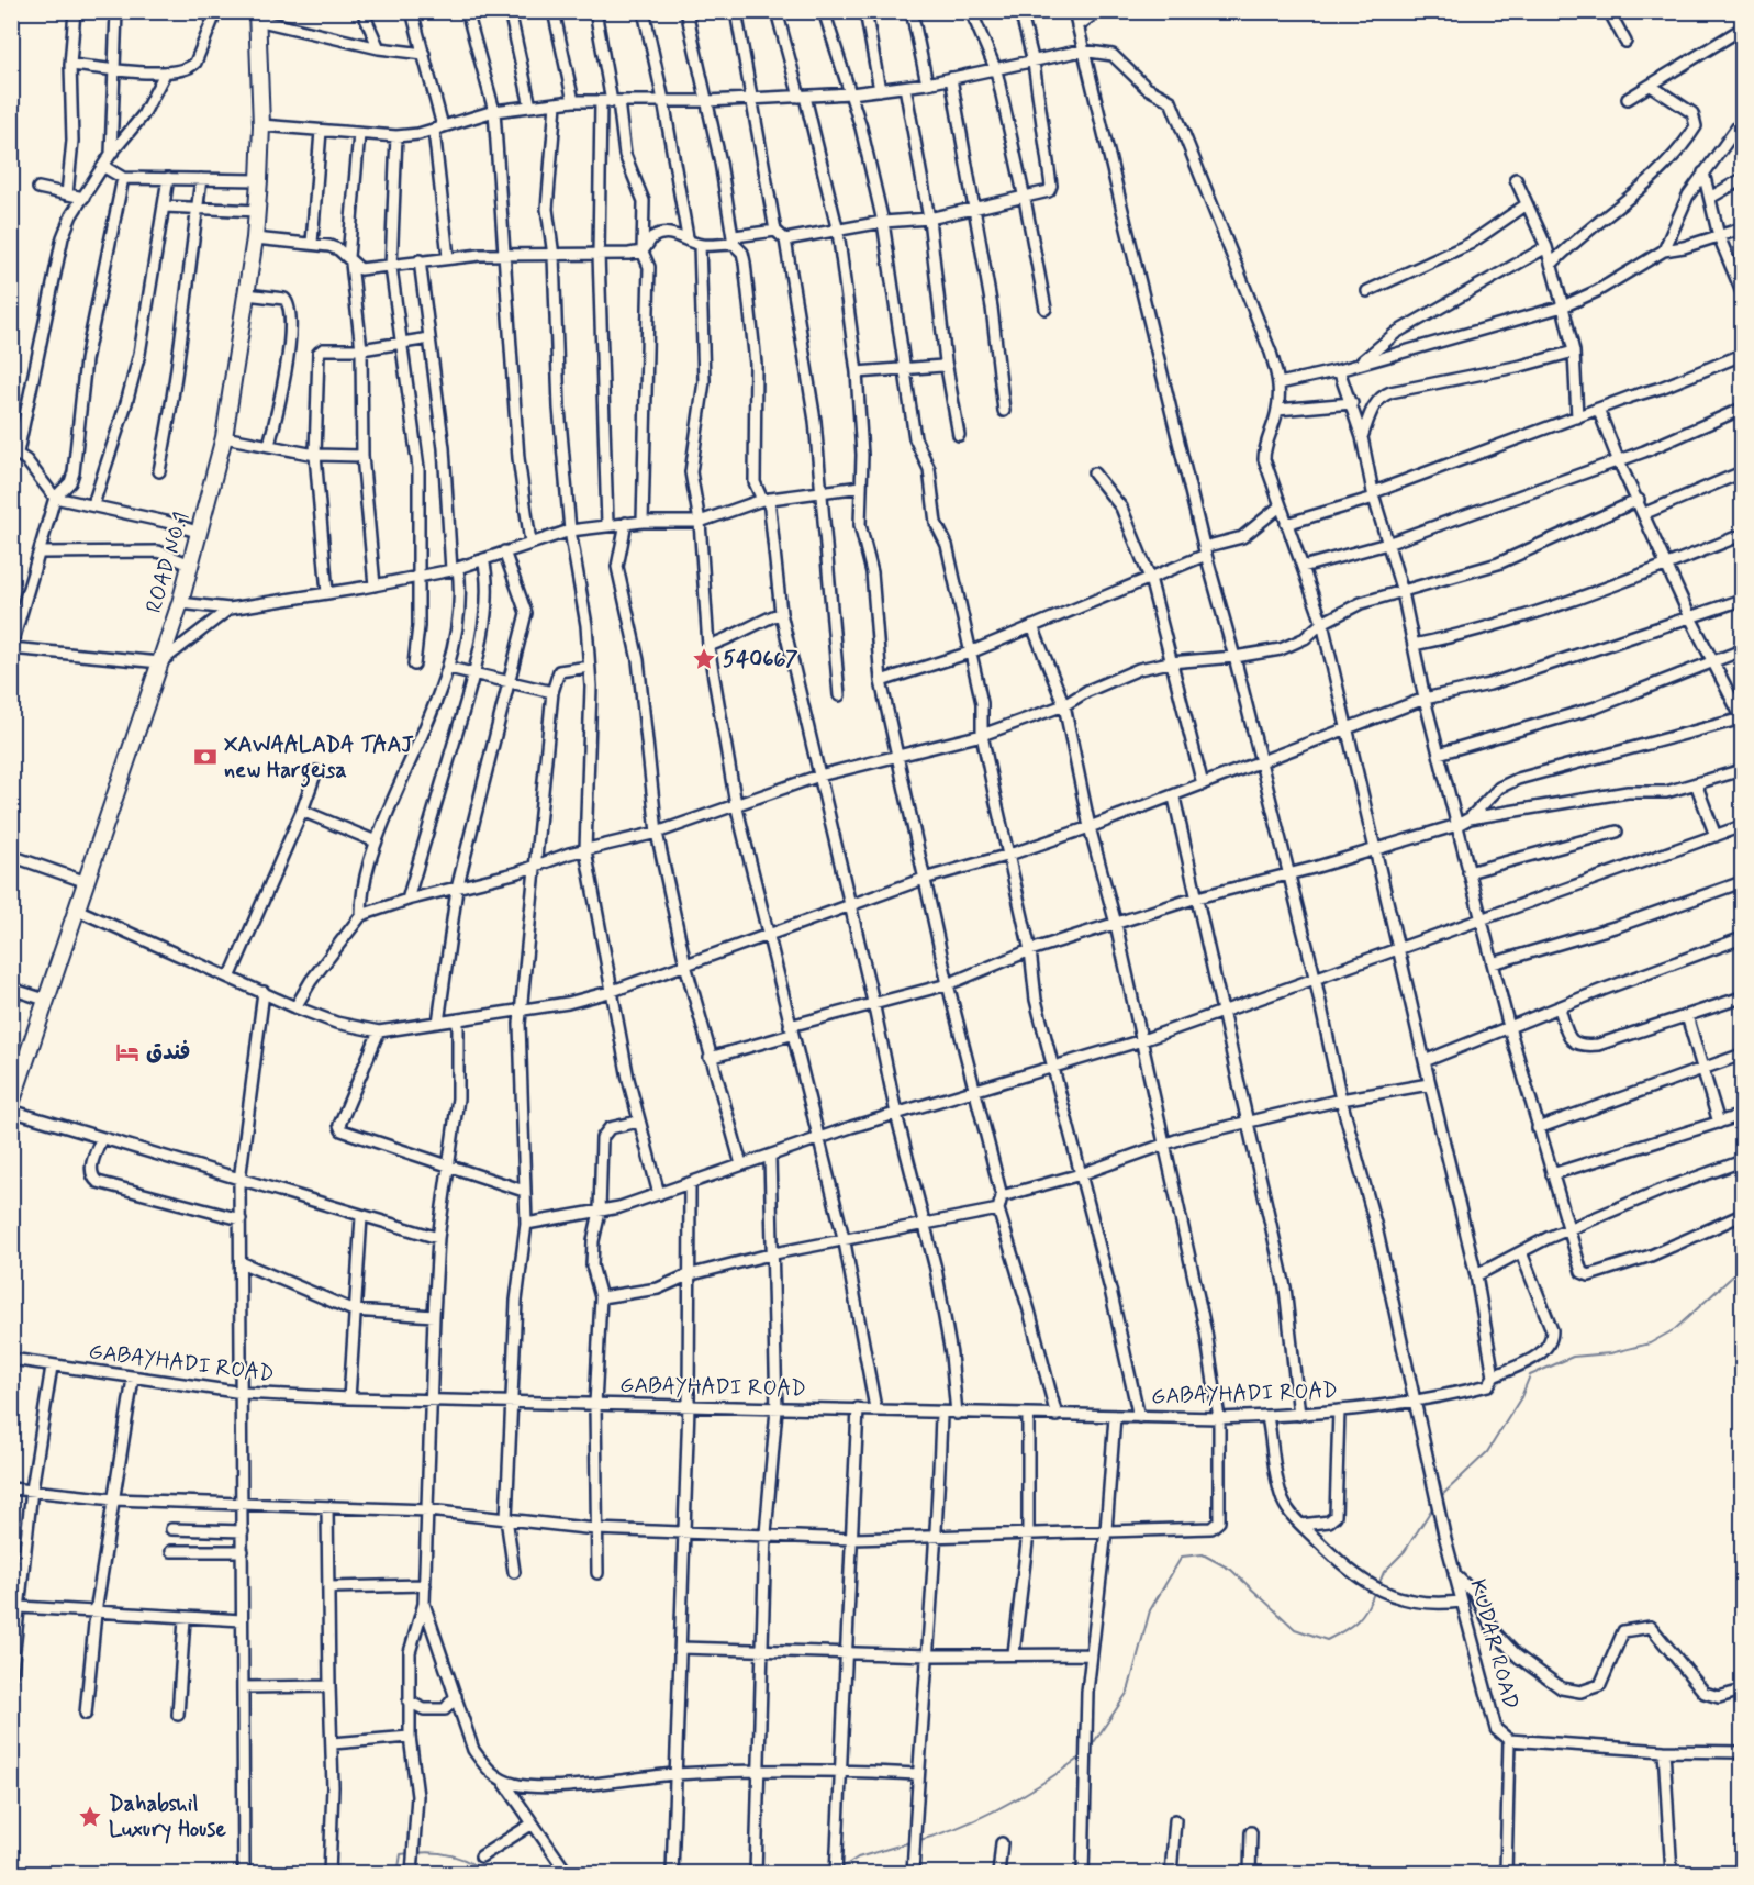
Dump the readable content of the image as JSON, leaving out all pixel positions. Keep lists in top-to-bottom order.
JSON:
{
  "streets": {
    "highway": ["ROAD NO.1"],
    "street": ["GABAYHADI ROAD", "KUDAR ROAD"]
  },
  "crossings": [
    ["GABAYHADI ROAD", "KUDAR ROAD"]
  ],
  "places": {
    "place": ["540667", "Dahabshil Luxury House"],
    "bank": ["XAWAALADA TAAJ new Hargeisa"],
    "hotel": ["فندق"]
  }
}
